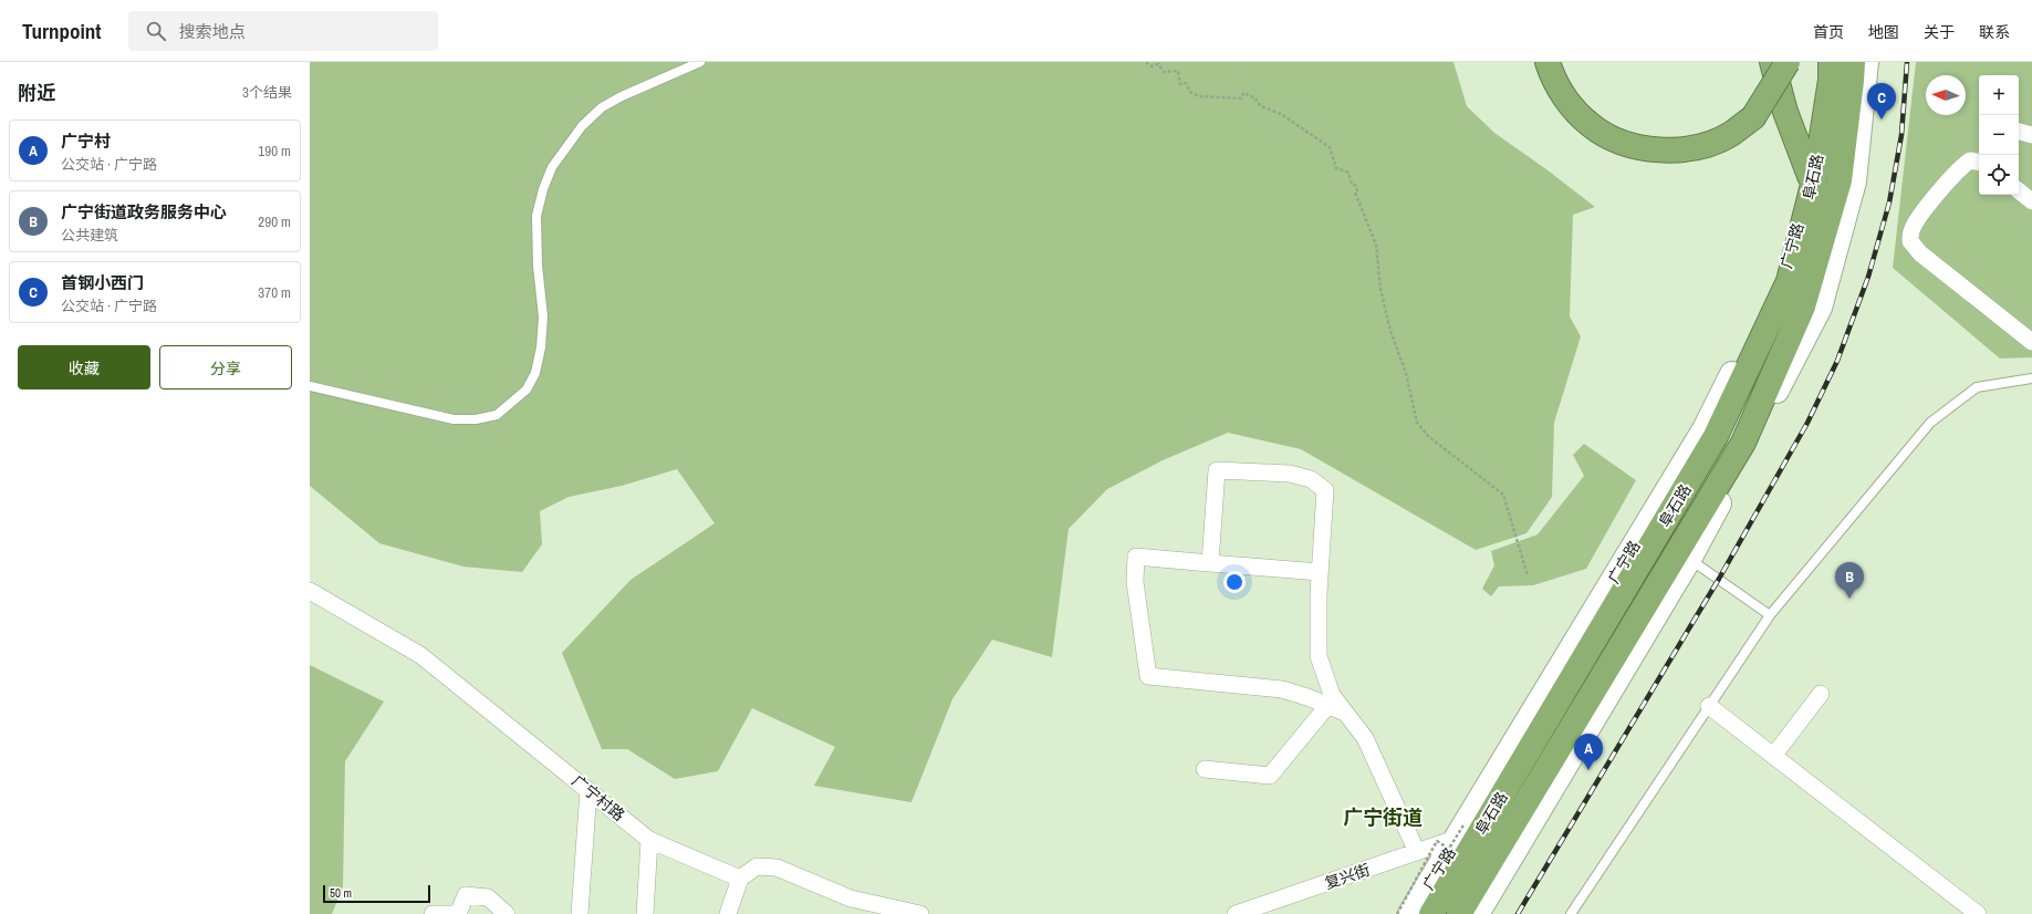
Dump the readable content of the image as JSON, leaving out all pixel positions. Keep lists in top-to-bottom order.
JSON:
{
  "streets": {
    "highway": ["阜石路"],
    "street": ["广宁路", "广宁村路", "复兴街"]
  },
  "crossings": [
    ["广宁路", "复兴街"]
  ],
  "districts": ["广宁街道"],
  "scale_bar": "50 m",
  "north": "left",
  "page": {
    "header": "Turnpoint",
    "search": "搜索地点",
    "nav": [
      "首页",
      "地图",
      "关于",
      "联系"
    ],
    "heading": ["附近", "3个结果"],
    "map_buttons": ["+", "−"],
    "pins": ["C", "B", "A"],
    "list": [
      {
        "mark": "A",
        "name": "广宁村",
        "note": "公交站 · 广宁路",
        "value": "190 m"
      },
      {
        "mark": "B",
        "name": "广宁街道政务服务中心",
        "note": "公共建筑",
        "value": "290 m"
      },
      {
        "mark": "C",
        "name": "首钢小西门",
        "note": "公交站 · 广宁路",
        "value": "370 m"
      }
    ],
    "buttons": ["收藏", "分享"],
    "scale": "50 m"
  }
}
